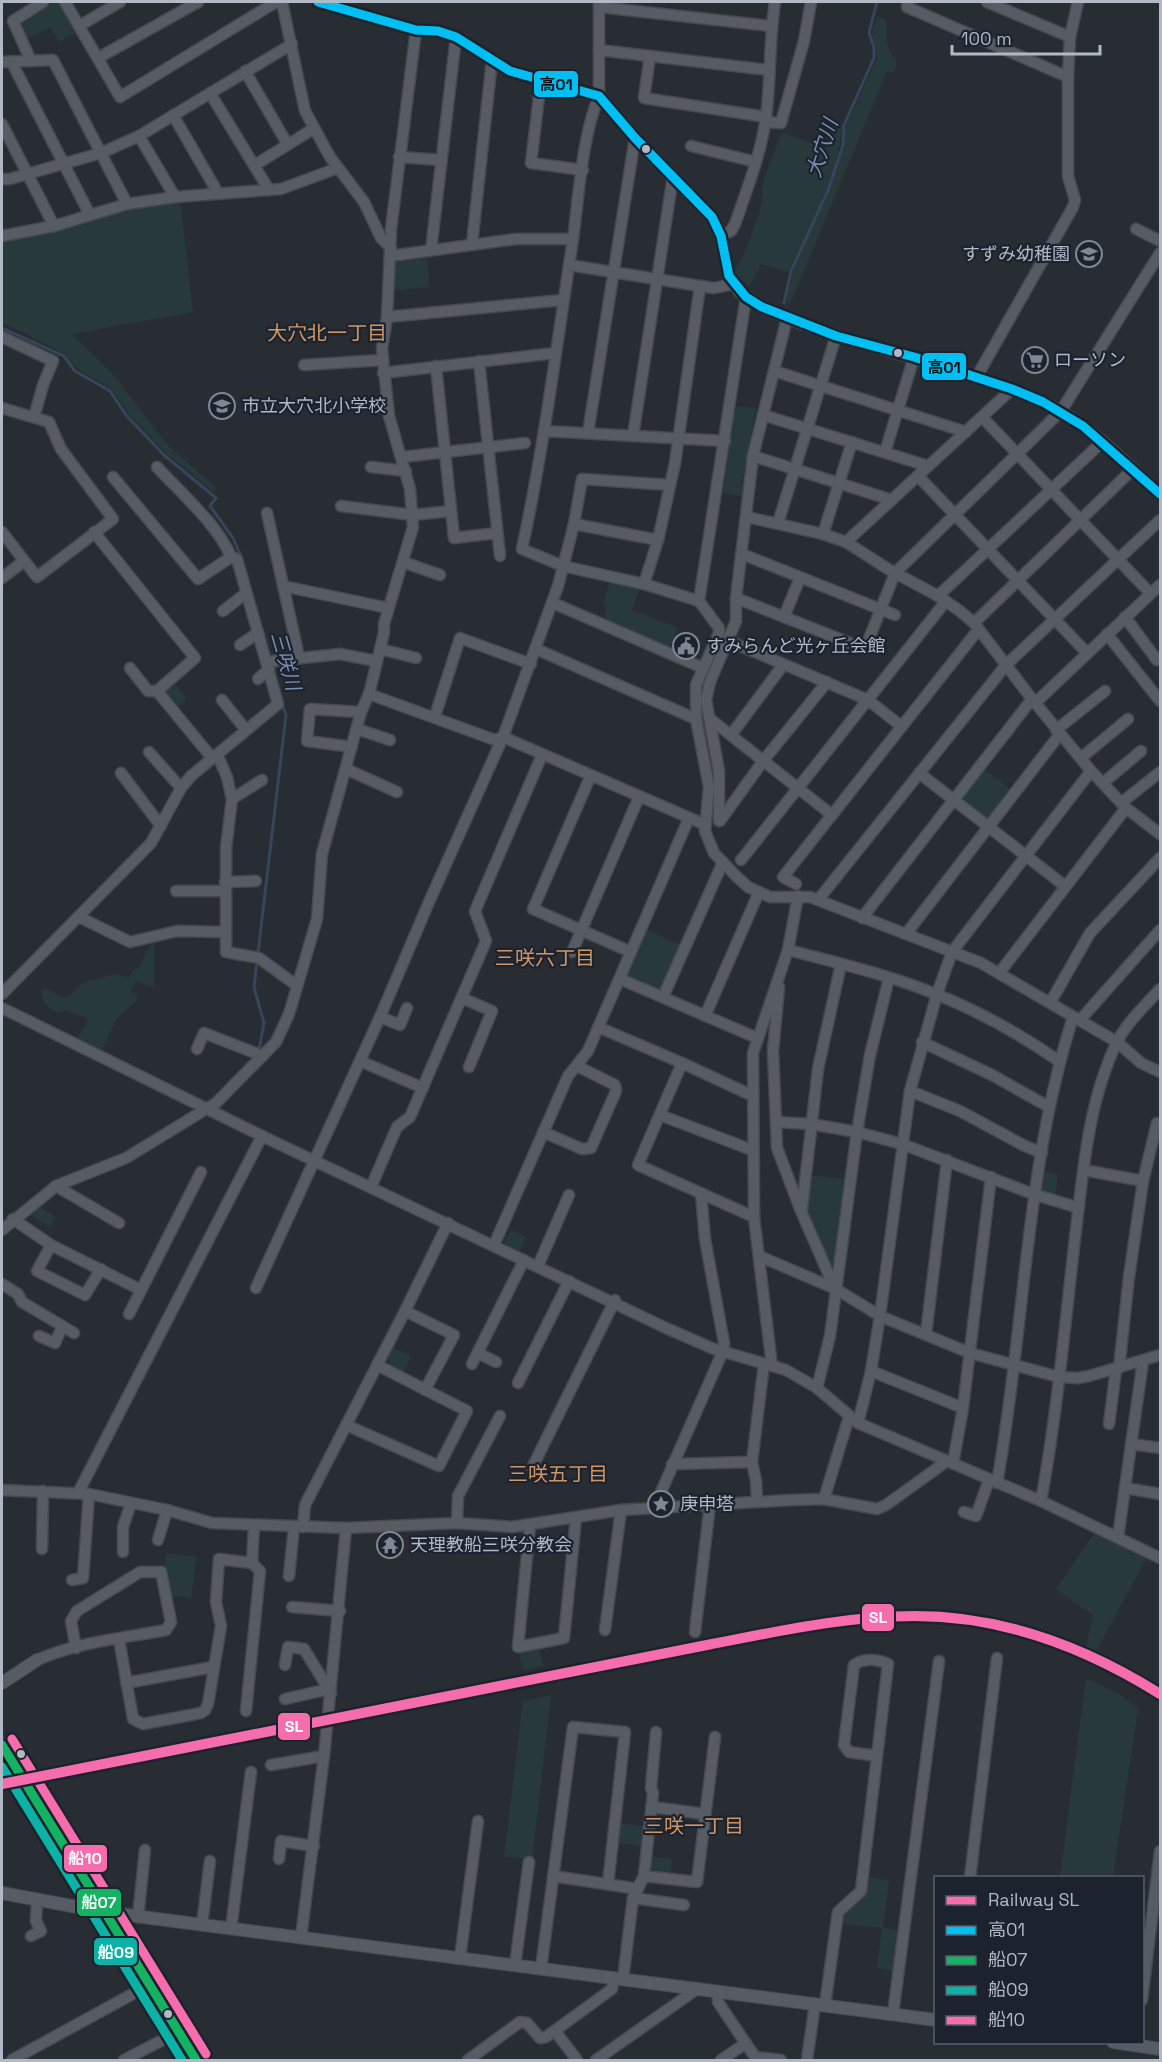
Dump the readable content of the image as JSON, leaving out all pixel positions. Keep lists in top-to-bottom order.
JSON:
{
  "districts": [
    "大穴北一丁目",
    "三咲六丁目",
    "三咲五丁目",
    "三咲一丁目"
  ],
  "water": ["大穴川", "三咲川"],
  "places": {
    "school or university": ["すずみ幼稚園", "市立大穴北小学校"],
    "supermarket": ["ローソン"],
    "public building": ["すみらんど光ヶ丘会館"],
    "place": ["庚申塔"],
    "temple": ["天理教船三咲分教会"]
  },
  "lines": [
    "transit line 高01",
    "rail line SL",
    "transit line 船10",
    "transit line 船07",
    "transit line 船09"
  ],
  "legend": [
    "Railway SL",
    "高01",
    "船07",
    "船09",
    "船10"
  ],
  "scale_bar": "100 m"
}
